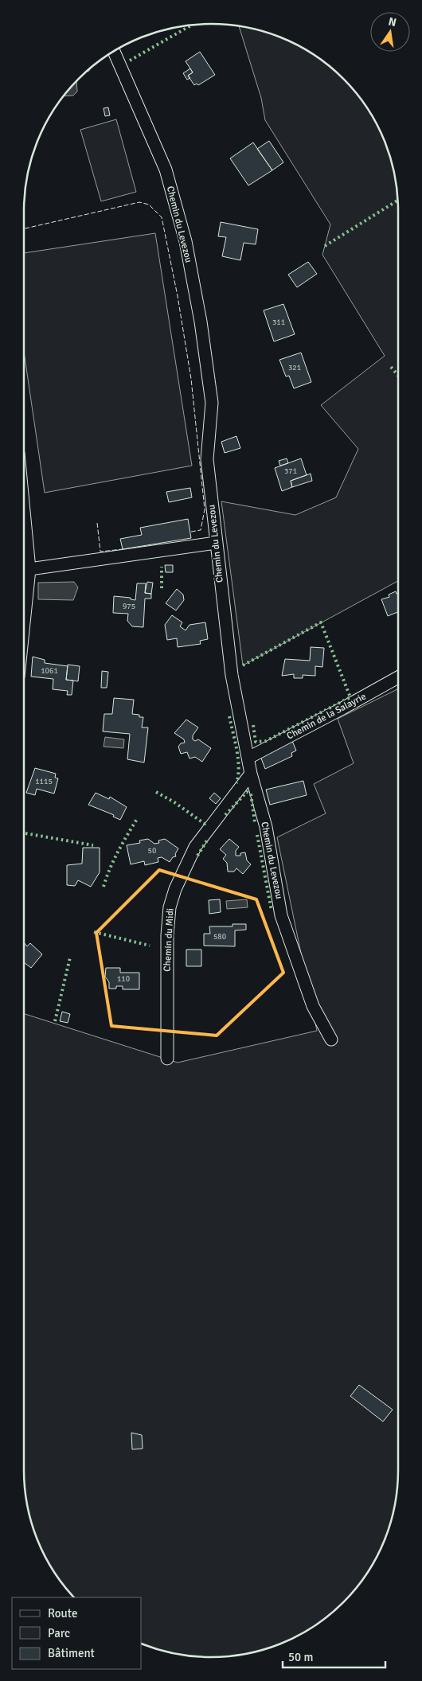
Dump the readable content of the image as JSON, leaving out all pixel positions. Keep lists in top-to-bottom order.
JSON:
{
  "streets": {
    "street": ["Chemin du Levezou", "Chemin de la Salayrie", "Chemin du Midi"]
  },
  "crossings": [
    ["Chemin du Levezou", "Chemin de la Salayrie"],
    ["Chemin du Levezou", "Chemin du Midi"]
  ],
  "house_numbers": [
    "311",
    "321",
    "371",
    "975",
    "1061",
    "1115",
    "50",
    "580",
    "110"
  ],
  "legend": ["Route", "Parc", "Bâtiment"],
  "scale_bar": "50 m",
  "north": "top"
}
